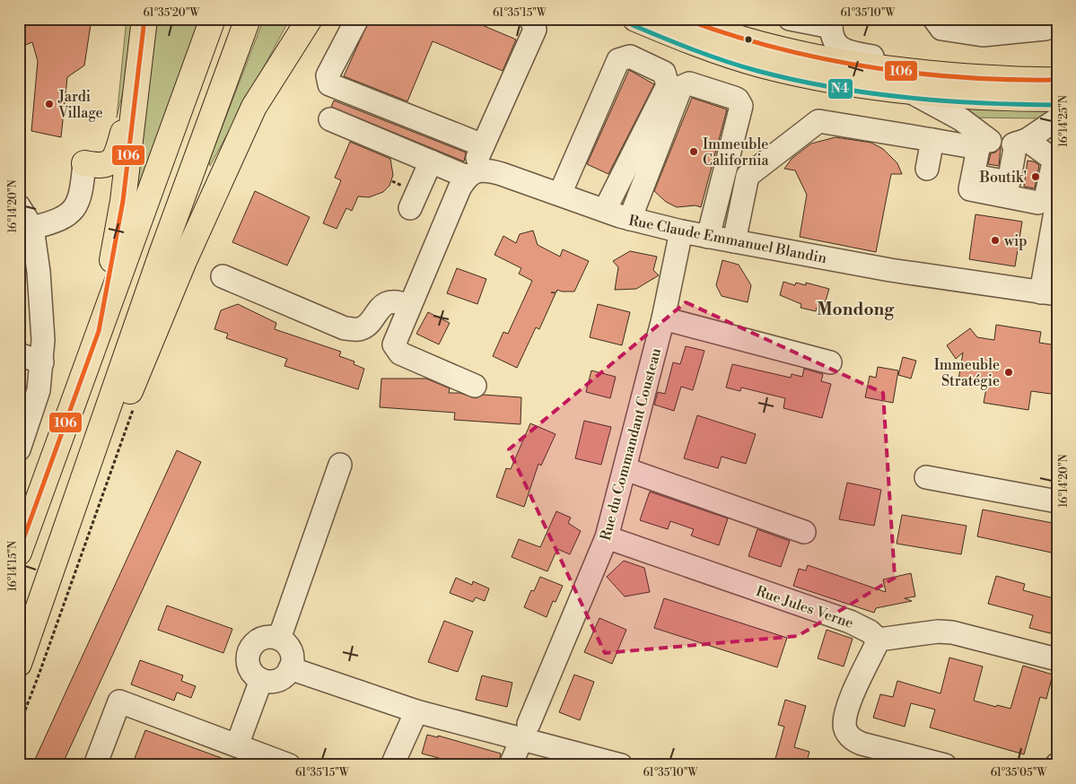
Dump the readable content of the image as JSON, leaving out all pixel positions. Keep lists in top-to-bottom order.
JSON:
{
  "streets": {
    "street": ["Rue Claude Emmanuel Blandin", "Rue du Commandant Cousteau", "Rue Jules Verne"]
  },
  "crossings": [
    ["Rue Claude Emmanuel Blandin", "Rue du Commandant Cousteau"],
    ["Rue du Commandant Cousteau", "Rue Jules Verne"]
  ],
  "districts": ["Mondong"],
  "places": [
    "Jardi Village",
    "Immeuble California",
    "Boutik'",
    "wip",
    "Immeuble Stratégie"
  ],
  "lines": ["transit line 106", "transit line N4"],
  "coordinates": [
    "61°35'20\"W",
    "61°35'15\"W",
    "61°35'10\"W",
    "16°14'25\"N",
    "16°14'20\"N",
    "16°14'15\"N",
    "61°35'05\"W"
  ]
}
